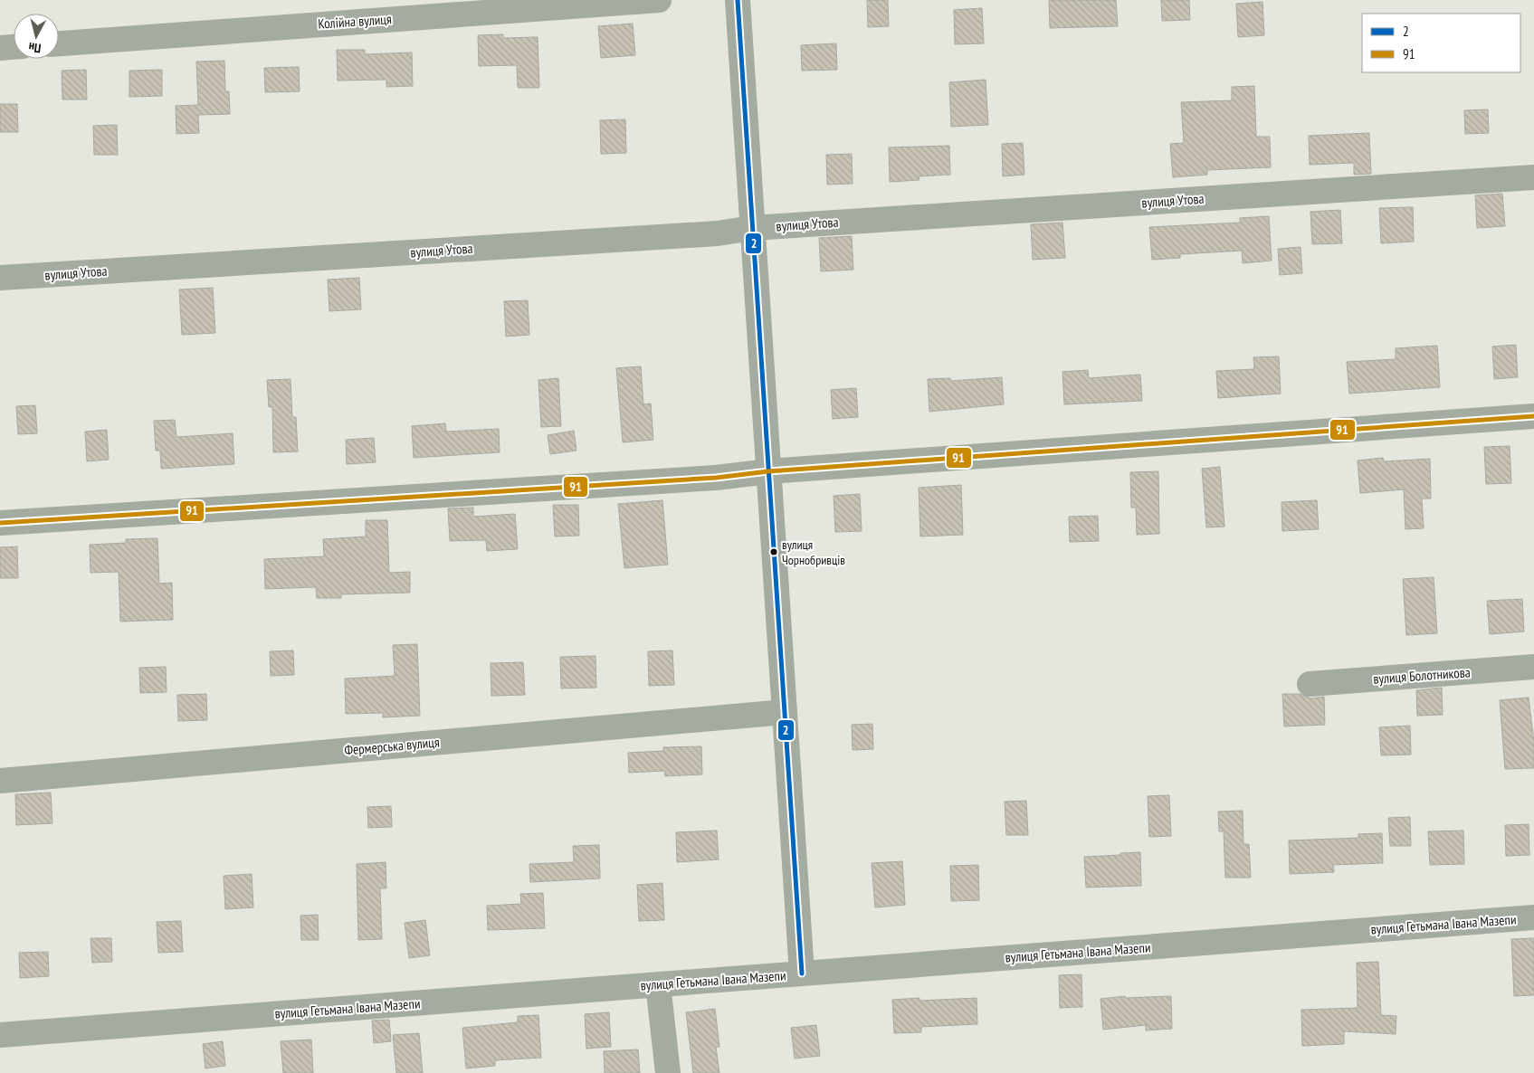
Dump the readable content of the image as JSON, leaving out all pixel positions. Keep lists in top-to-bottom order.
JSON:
{
  "streets": {
    "street": [
      "Колійна вулиця",
      "вулиця Утова",
      "вулиця Болотникова",
      "Фермерська вулиця",
      "вулиця Гетьмана Івана Мазепи"
    ]
  },
  "places": ["вулиця Чорнобривців"],
  "lines": ["transit line 2", "transit line 91"],
  "legend": ["2", "91"],
  "north": "bottom"
}
